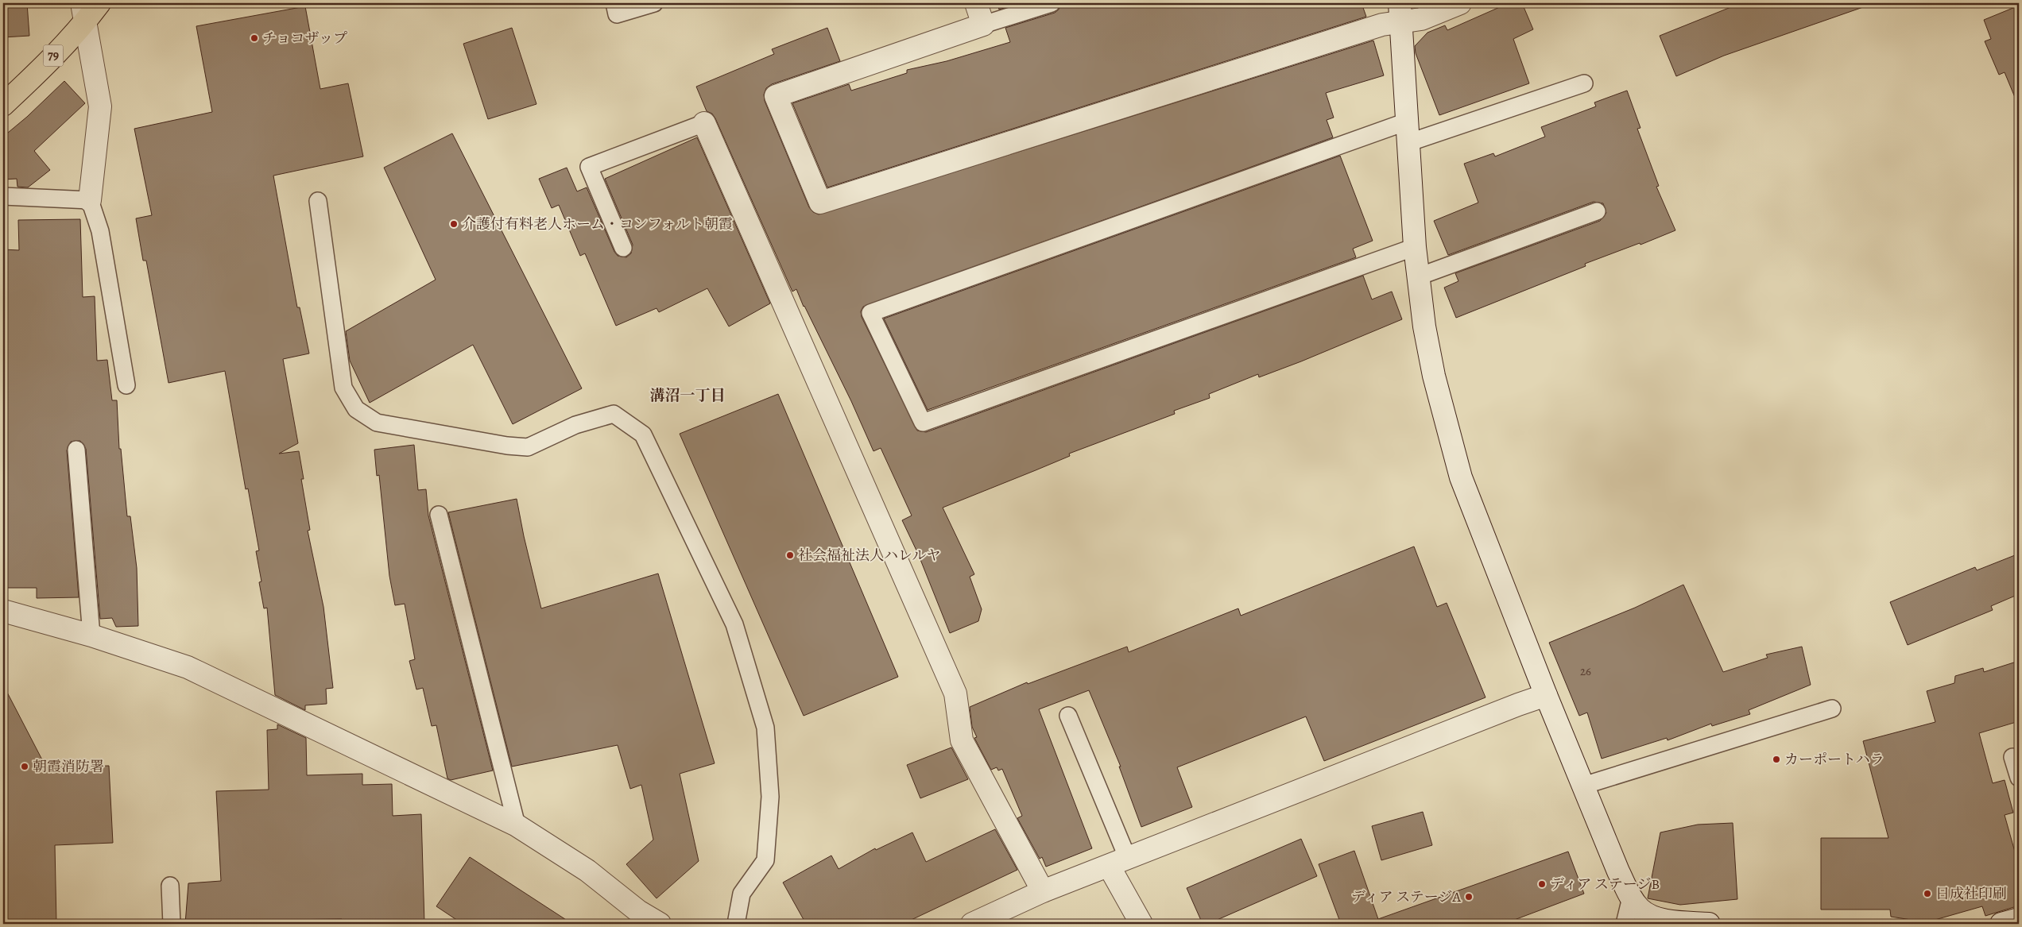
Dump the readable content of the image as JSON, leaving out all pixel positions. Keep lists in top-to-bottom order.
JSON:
{
  "streets": {
    "main road": ["79"]
  },
  "districts": ["溝沼一丁目"],
  "places": [
    "チョコザップ",
    "介護付有料老人ホーム・コンフォルト朝霞",
    "社会福祉法人ハレルヤ",
    "カーポートハラ",
    "朝霞消防署",
    "ディア ステージB",
    "日成社印刷",
    "ディア ステージA"
  ],
  "house_numbers": ["26"]
}
